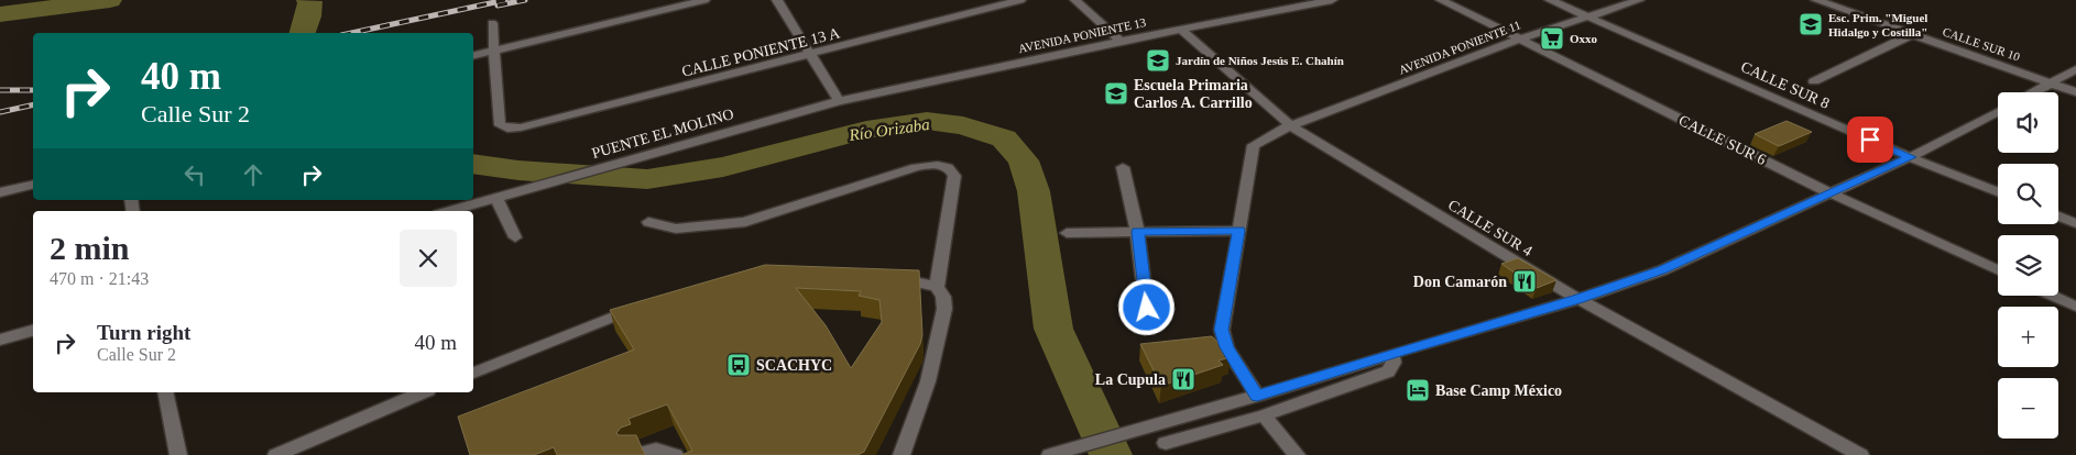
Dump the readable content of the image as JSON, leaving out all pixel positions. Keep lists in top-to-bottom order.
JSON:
{
  "streets": {
    "street": [
      "AVENIDA PONIENTE 13",
      "CALLE SUR 10",
      "AVENIDA PONIENTE 11",
      "CALLE PONIENTE 13 A",
      "CALLE SUR 8",
      "PUENTE EL MOLINO",
      "CALLE SUR 6",
      "CALLE SUR 4"
    ]
  },
  "crossings": [
    ["AVENIDA PONIENTE 13", "PUENTE EL MOLINO"],
    ["AVENIDA PONIENTE 13", "CALLE SUR 4"],
    ["AVENIDA PONIENTE 11", "CALLE SUR 8"],
    ["AVENIDA PONIENTE 11", "CALLE SUR 6"],
    ["AVENIDA PONIENTE 11", "CALLE SUR 4"]
  ],
  "water": ["Río Orizaba"],
  "places": {
    "school or university": ["Esc. Prim. \"Miguel Hidalgo y Costilla\"", "Jardín de Niños Jesús E. Chahín", "Escuela Primaria Carlos A. Carrillo"],
    "supermarket": ["Oxxo"],
    "restaurant": ["Don Camarón", "La Cupula"],
    "bus stop": ["SCACHYC"],
    "hotel": ["Base Camp México"]
  },
  "page": {
    "turn": ["40 m", "Calle Sur 2"],
    "map_buttons": ["+", "−"],
    "heading": ["2 min", "470 m · 21:43"],
    "list": [
      {
        "name": "Turn right",
        "note": "Calle Sur 2",
        "value": "40 m"
      }
    ]
  }
}
